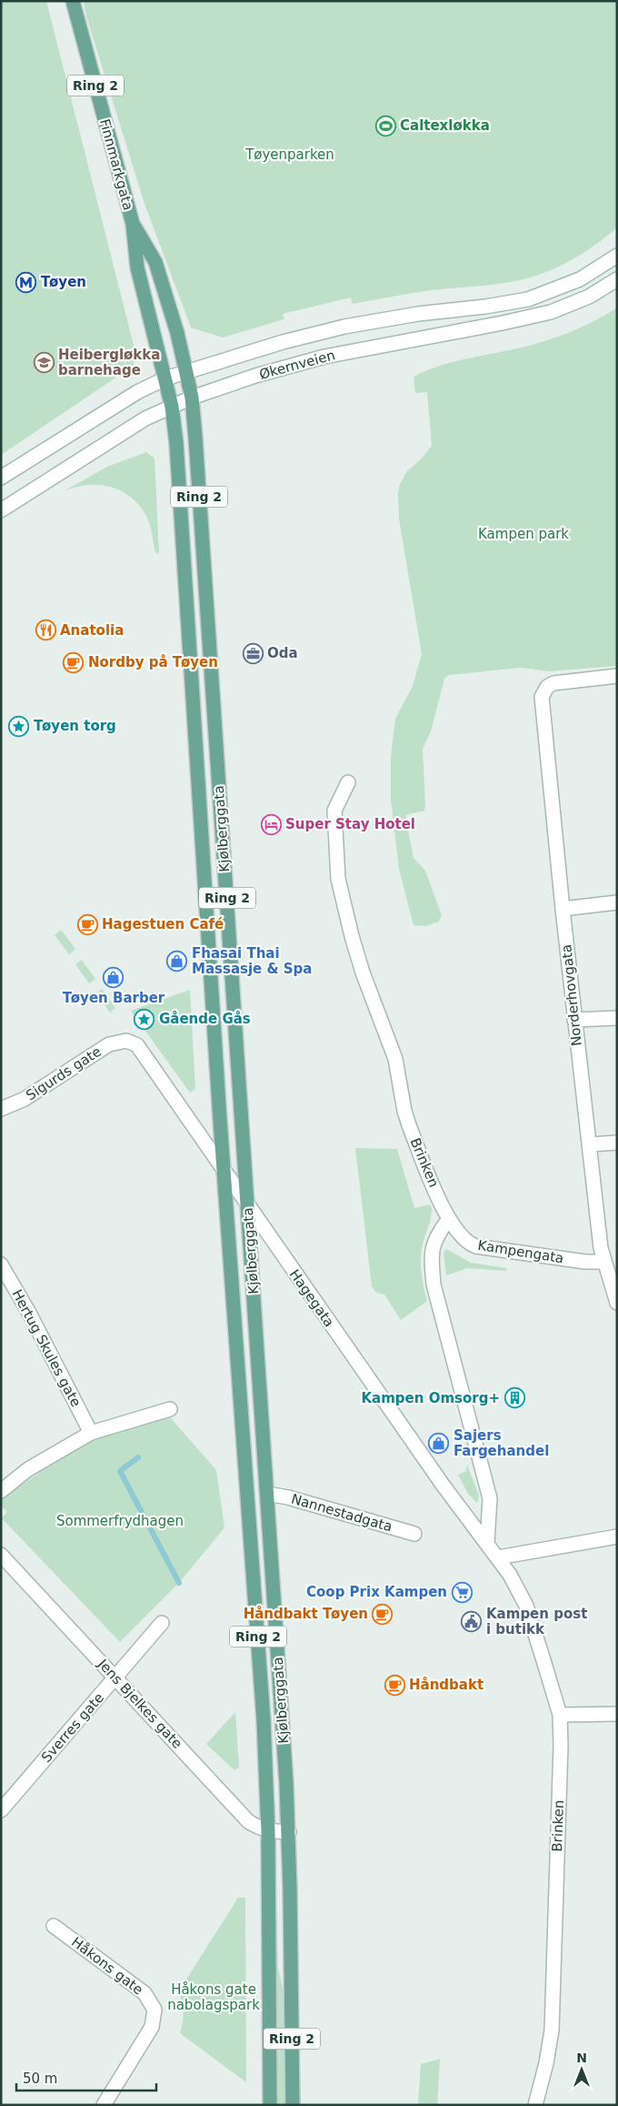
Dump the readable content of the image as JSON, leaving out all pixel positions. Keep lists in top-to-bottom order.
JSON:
{
  "streets": {
    "main road": ["Ring 2", "Finnmarkgata", "Kjølberggata"],
    "street": [
      "Økernveien",
      "Norderhovgata",
      "Sigurds gate",
      "Brinken",
      "Kampengata",
      "Hagegata",
      "Hertug Skules gate",
      "Nannestadgata",
      "Jens Bjelkes gate",
      "Sverres gate",
      "Håkons gate"
    ]
  },
  "crossings": [
    ["Finnmarkgata", "Økernveien"],
    ["Finnmarkgata", "Kjølberggata"],
    ["Økernveien", "Kjølberggata"],
    ["Kjølberggata", "Hagegata"],
    ["Kjølberggata", "Nannestadgata"],
    ["Kjølberggata", "Jens Bjelkes gate"],
    ["Norderhovgata", "Kampengata"],
    ["Sigurds gate", "Hagegata"],
    ["Brinken", "Kampengata"],
    ["Brinken", "Hagegata"],
    ["Jens Bjelkes gate", "Sverres gate"]
  ],
  "parks": [
    "Tøyenparken",
    "Kampen park",
    "Sommerfrydhagen",
    "Håkons gate nabolagspark"
  ],
  "places": {
    "sports": ["Caltexløkka"],
    "metro station": ["Tøyen"],
    "school or university": ["Heibergløkka barnehage"],
    "restaurant": ["Anatolia"],
    "office": ["Oda"],
    "cafe": [
      "Nordby på Tøyen",
      "Hagestuen Café",
      "Håndbakt Tøyen",
      "Håndbakt"
    ],
    "place": ["Tøyen torg", "Gående Gås"],
    "hotel": ["Super Stay Hotel"],
    "shop": ["Fhasai Thai Massasje & Spa", "Tøyen Barber", "Sajers Fargehandel"],
    "building": ["Kampen Omsorg+"],
    "supermarket": ["Coop Prix Kampen"],
    "public building": ["Kampen post i butikk"]
  },
  "scale_bar": "50 m",
  "north": "top"
}
